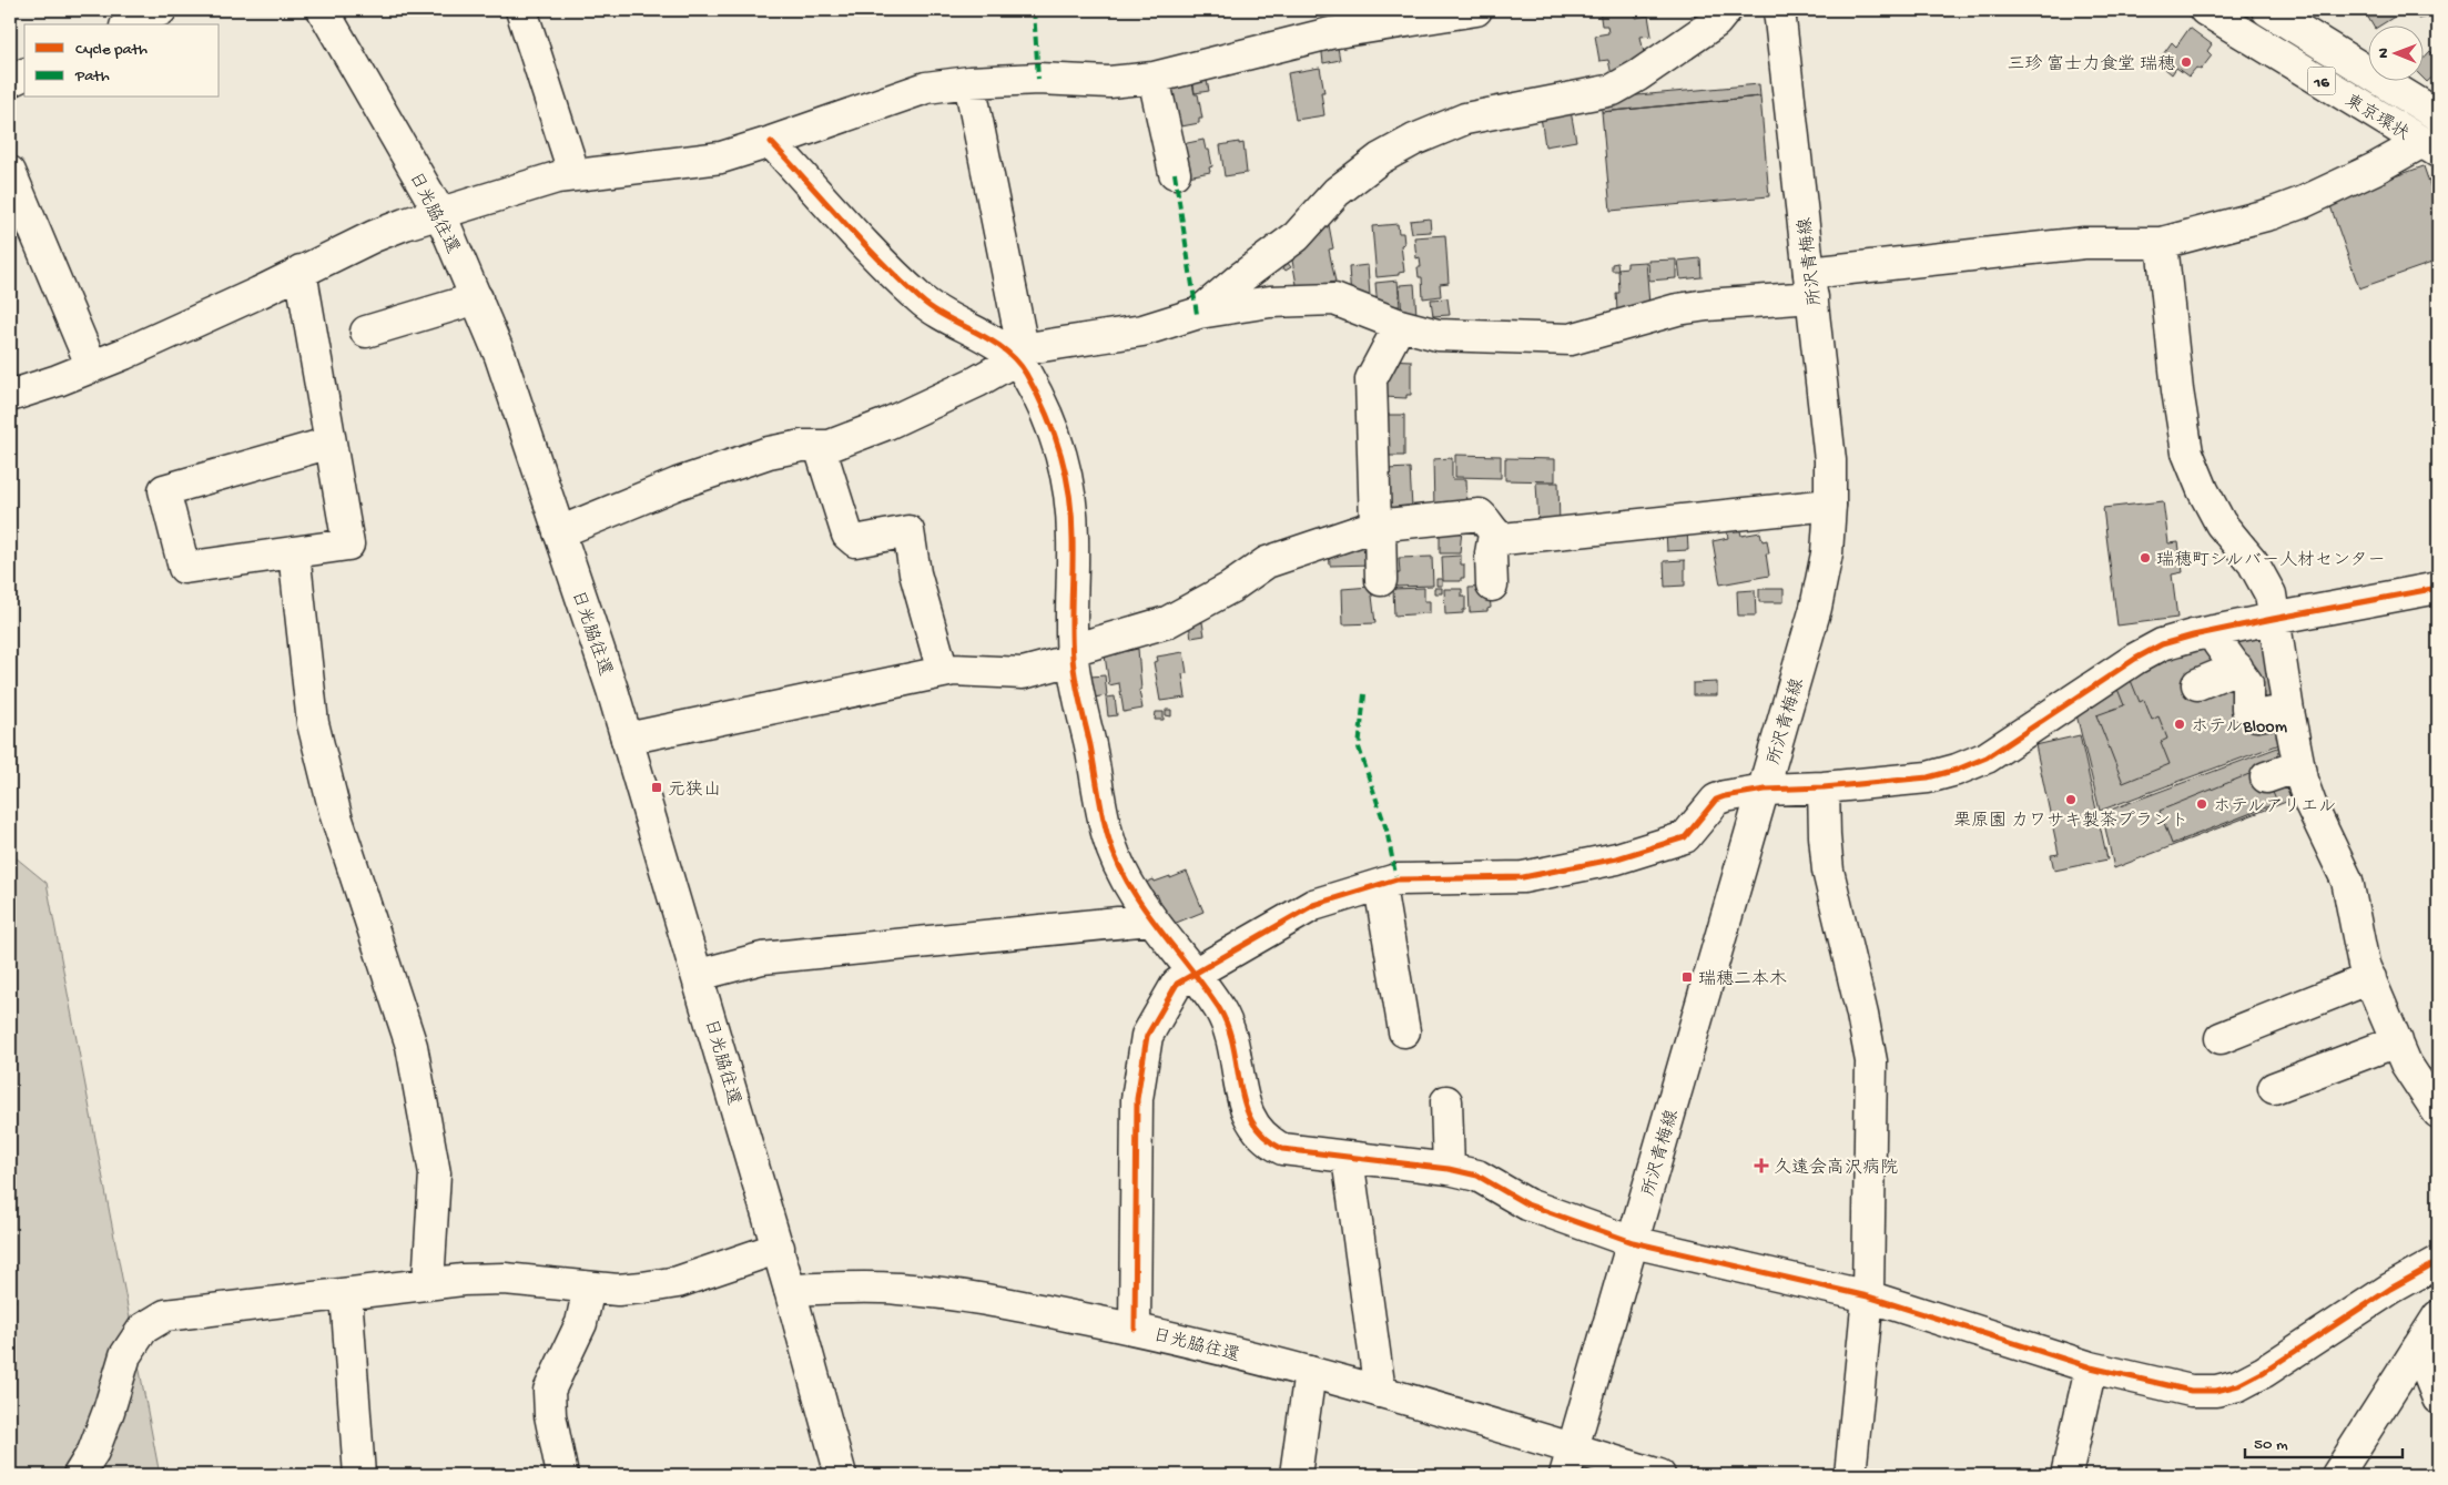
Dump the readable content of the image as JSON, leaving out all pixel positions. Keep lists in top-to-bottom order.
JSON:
{
  "streets": {
    "main road": [
      "16",
      "東京環状",
      "日光脇往還",
      "所沢青梅線"
    ]
  },
  "crossings": [
    ["日光脇往還", "所沢青梅線"]
  ],
  "places": {
    "other": [
      "三珍 富士力食堂 瑞穂",
      "瑞穂町シルバー人材センター",
      "ホテルBloom",
      "栗原園 カワサキ製茶プラント",
      "ホテルアリエル"
    ],
    "transit": ["元狭山", "瑞穂二本木"],
    "health": ["久遠会高沢病院"]
  },
  "legend": ["Cycle path", "Path"],
  "scale_bar": "50 m",
  "north": "left"
}
